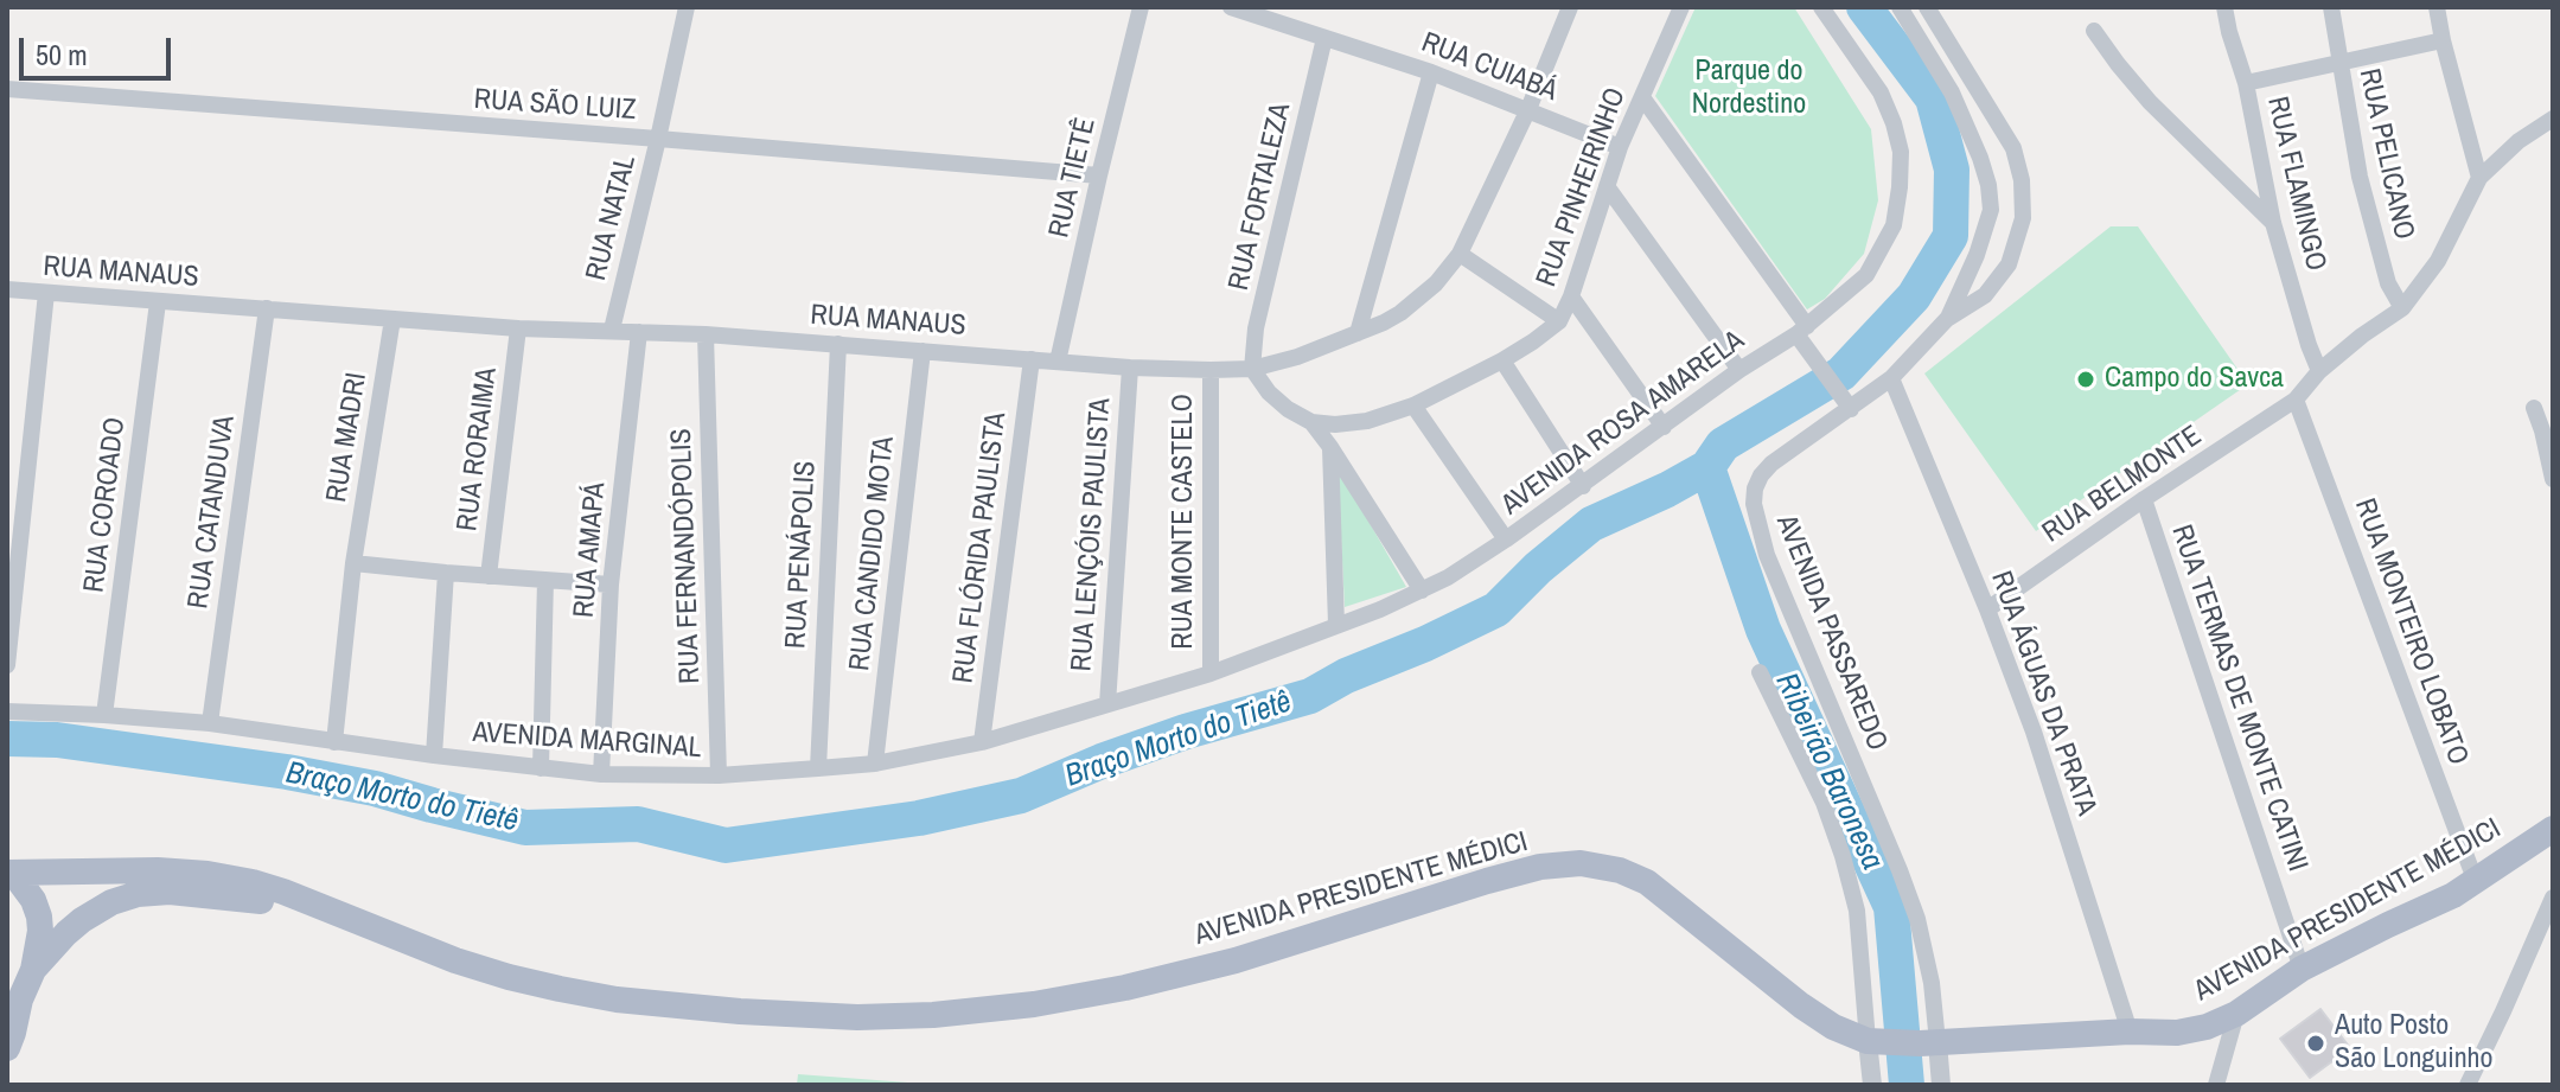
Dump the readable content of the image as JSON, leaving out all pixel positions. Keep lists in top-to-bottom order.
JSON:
{
  "streets": {
    "main road": ["AVENIDA PRESIDENTE MÉDICI"],
    "street": [
      "RUA CUIABÁ",
      "RUA SÃO LUIZ",
      "RUA PELICANO",
      "RUA TIETÊ",
      "RUA FLAMINGO",
      "RUA PINHEIRINHO",
      "RUA FORTALEZA",
      "RUA NATAL",
      "RUA MANAUS",
      "AVENIDA ROSA AMARELA",
      "RUA MADRI",
      "RUA RORAIMA",
      "RUA BELMONTE",
      "RUA COROADO",
      "RUA CATANDUVA",
      "RUA MONTE CASTELO",
      "RUA LENÇÓIS PAULISTA",
      "RUA FLÓRIDA PAULISTA",
      "RUA AMAPÁ",
      "RUA CANDIDO MOTA",
      "RUA PENÁPOLIS",
      "RUA FERNANDÓPOLIS",
      "RUA MONTEIRO LOBATO",
      "AVENIDA PASSAREDO",
      "RUA ÁGUAS DA PRATA",
      "RUA TERMAS DE MONTE CATINI",
      "AVENIDA MARGINAL"
    ]
  },
  "crossings": [
    ["RUA CUIABÁ", "RUA PINHEIRINHO"],
    ["RUA CUIABÁ", "RUA FORTALEZA"],
    ["RUA CUIABÁ", "RUA MANAUS"],
    ["RUA SÃO LUIZ", "RUA TIETÊ"],
    ["RUA SÃO LUIZ", "RUA NATAL"],
    ["RUA PELICANO", "RUA BELMONTE"],
    ["RUA TIETÊ", "RUA MANAUS"],
    ["RUA FLAMINGO", "RUA BELMONTE"],
    ["RUA FORTALEZA", "RUA MANAUS"],
    ["RUA NATAL", "RUA MANAUS"],
    ["RUA MANAUS", "RUA MADRI"],
    ["RUA MANAUS", "RUA RORAIMA"],
    ["RUA MANAUS", "RUA COROADO"],
    ["RUA MANAUS", "RUA CATANDUVA"],
    ["RUA MANAUS", "RUA MONTE CASTELO"],
    ["RUA MANAUS", "RUA LENÇÓIS PAULISTA"],
    ["RUA MANAUS", "RUA FLÓRIDA PAULISTA"],
    ["RUA MANAUS", "RUA AMAPÁ"],
    ["RUA MANAUS", "RUA CANDIDO MOTA"],
    ["RUA MANAUS", "RUA PENÁPOLIS"],
    ["RUA MANAUS", "RUA FERNANDÓPOLIS"],
    ["AVENIDA ROSA AMARELA", "RUA MONTE CASTELO"],
    ["AVENIDA ROSA AMARELA", "AVENIDA MARGINAL"],
    ["RUA MADRI", "AVENIDA MARGINAL"],
    ["RUA BELMONTE", "RUA MONTEIRO LOBATO"],
    ["RUA BELMONTE", "RUA ÁGUAS DA PRATA"],
    ["RUA BELMONTE", "RUA TERMAS DE MONTE CATINI"],
    ["RUA COROADO", "AVENIDA MARGINAL"],
    ["RUA CATANDUVA", "AVENIDA MARGINAL"],
    ["RUA MONTE CASTELO", "AVENIDA MARGINAL"],
    ["RUA LENÇÓIS PAULISTA", "AVENIDA MARGINAL"],
    ["RUA FLÓRIDA PAULISTA", "AVENIDA MARGINAL"],
    ["RUA AMAPÁ", "AVENIDA MARGINAL"],
    ["RUA CANDIDO MOTA", "AVENIDA MARGINAL"],
    ["RUA PENÁPOLIS", "AVENIDA MARGINAL"],
    ["RUA FERNANDÓPOLIS", "AVENIDA MARGINAL"],
    ["RUA MONTEIRO LOBATO", "AVENIDA PRESIDENTE MÉDICI"],
    ["AVENIDA PASSAREDO", "RUA ÁGUAS DA PRATA"],
    ["AVENIDA PASSAREDO", "AVENIDA PRESIDENTE MÉDICI"],
    ["RUA ÁGUAS DA PRATA", "AVENIDA PRESIDENTE MÉDICI"],
    ["RUA TERMAS DE MONTE CATINI", "AVENIDA PRESIDENTE MÉDICI"]
  ],
  "water": ["Braço Morto do Tietê", "Ribeirão Baronesa"],
  "parks": ["Parque do Nordestino"],
  "places": ["Campo do Savca", "Auto Posto São Longuinho"],
  "scale_bar": "50 m"
}
